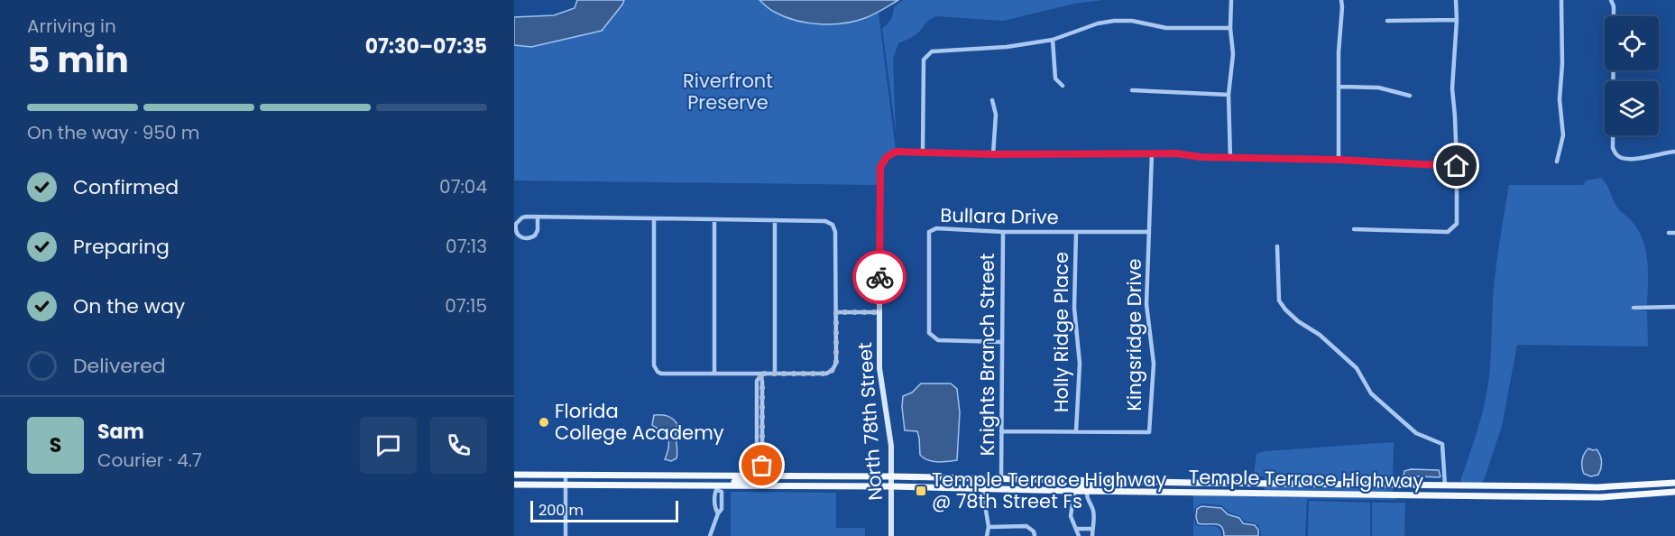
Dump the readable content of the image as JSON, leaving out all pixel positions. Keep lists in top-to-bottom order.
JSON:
{
  "streets": {
    "main road": ["Temple Terrace Highway"],
    "street": [
      "Bullara Drive",
      "Holly Ridge Place",
      "Kingsridge Drive",
      "Knights Branch Street",
      "North 78th Street"
    ]
  },
  "crossings": [
    ["Bullara Drive", "Holly Ridge Place"],
    ["Bullara Drive", "Kingsridge Drive"],
    ["Bullara Drive", "Knights Branch Street"],
    ["Holly Ridge Place", "Kingsridge Drive"],
    ["Kingsridge Drive", "Knights Branch Street"],
    ["Knights Branch Street", "Temple Terrace Highway"],
    ["North 78th Street", "Temple Terrace Highway"]
  ],
  "parks": ["Riverfront Preserve"],
  "places": {
    "other": ["Florida College Academy"],
    "transit": ["Temple Terrace Highway @ 78th Street Fs"]
  },
  "scale_bar": "200 m",
  "page": {
    "heading": ["5 min", "Arriving in", "07:30–07:35"],
    "panel": ["Sam", "Courier · 4.7"],
    "bar": "On the way · 950 m",
    "list": [
      ["Confirmed", "07:04"],
      ["Preparing", "07:13"],
      ["On the way", "07:15"],
      "Delivered"
    ],
    "round": "S",
    "scale": "200 m"
  }
}
